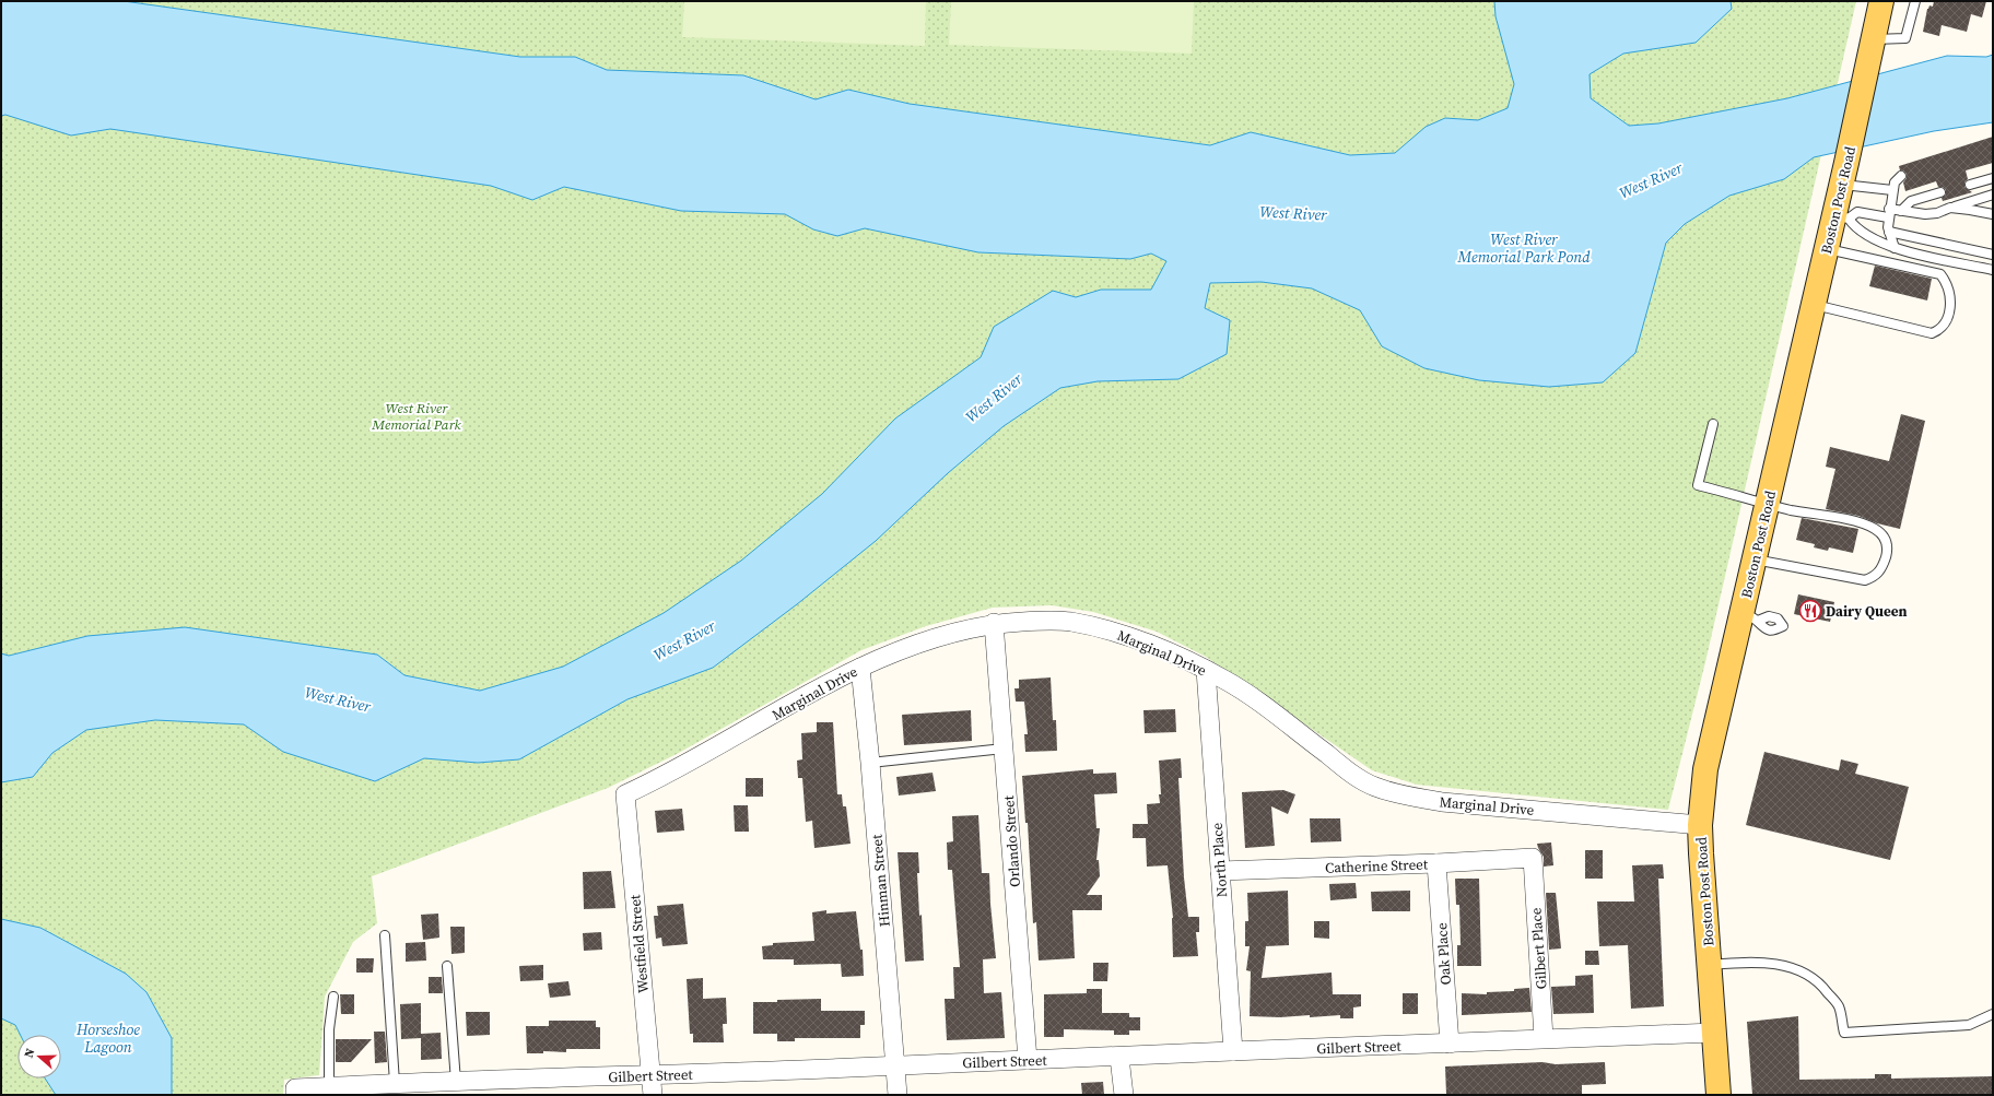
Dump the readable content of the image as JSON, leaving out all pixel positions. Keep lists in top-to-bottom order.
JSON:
{
  "streets": {
    "main road": ["Boston Post Road"],
    "street": [
      "Marginal Drive",
      "Orlando Street",
      "North Place",
      "Catherine Street",
      "Hinman Street",
      "Westfield Street",
      "Gilbert Place",
      "Oak Place",
      "Gilbert Street"
    ]
  },
  "crossings": [
    ["Boston Post Road", "Marginal Drive"],
    ["Boston Post Road", "Gilbert Street"],
    ["Marginal Drive", "Orlando Street"],
    ["Marginal Drive", "North Place"],
    ["Marginal Drive", "Hinman Street"],
    ["Marginal Drive", "Westfield Street"],
    ["Orlando Street", "Gilbert Street"],
    ["North Place", "Catherine Street"],
    ["North Place", "Gilbert Street"],
    ["Catherine Street", "Gilbert Place"],
    ["Catherine Street", "Oak Place"],
    ["Hinman Street", "Gilbert Street"],
    ["Westfield Street", "Gilbert Street"],
    ["Gilbert Place", "Gilbert Street"],
    ["Oak Place", "Gilbert Street"]
  ],
  "water": ["West River", "West River Memorial Park Pond", "Horseshoe Lagoon"],
  "parks": ["West River Memorial Park"],
  "places": {
    "restaurant": ["Dairy Queen"]
  },
  "north": "left"
}
